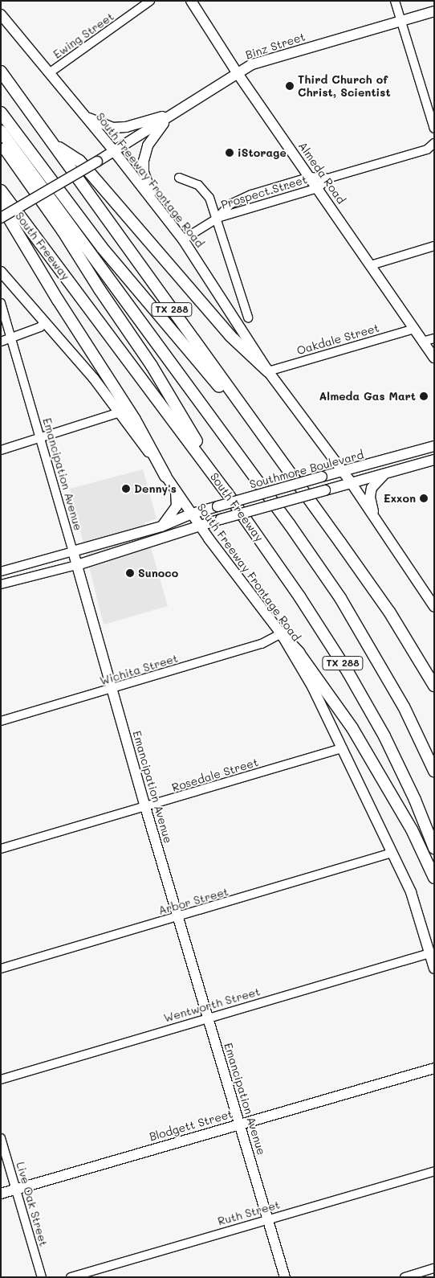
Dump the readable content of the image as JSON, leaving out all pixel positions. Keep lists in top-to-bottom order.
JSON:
{
  "streets": {
    "highway": ["South Freeway", "TX 288"],
    "main road": [
      "Binz Street",
      "Almeda Road",
      "South Freeway Frontage Road",
      "Southmore Boulevard",
      "Emancipation Avenue",
      "Blodgett Street"
    ],
    "street": [
      "Ewing Street",
      "Prospect Street",
      "Oakdale Street",
      "Wichita Street",
      "Rosedale Street",
      "Arbor Street",
      "Wentworth Street",
      "Live Oak Street",
      "Ruth Street"
    ]
  },
  "crossings": [
    ["Ewing Street", "South Freeway Frontage Road"],
    ["Binz Street", "Almeda Road"],
    ["Binz Street", "South Freeway Frontage Road"],
    ["Almeda Road", "Prospect Street"],
    ["Almeda Road", "Oakdale Street"],
    ["South Freeway Frontage Road", "Prospect Street"],
    ["South Freeway Frontage Road", "Oakdale Street"],
    ["South Freeway Frontage Road", "Southmore Boulevard"],
    ["South Freeway Frontage Road", "Wichita Street"],
    ["South Freeway Frontage Road", "Rosedale Street"],
    ["South Freeway Frontage Road", "Arbor Street"],
    ["South Freeway Frontage Road", "Wentworth Street"],
    ["Southmore Boulevard", "Emancipation Avenue"],
    ["Emancipation Avenue", "Wichita Street"],
    ["Emancipation Avenue", "Rosedale Street"],
    ["Emancipation Avenue", "Arbor Street"],
    ["Emancipation Avenue", "Wentworth Street"],
    ["Emancipation Avenue", "Blodgett Street"],
    ["Emancipation Avenue", "Ruth Street"],
    ["Blodgett Street", "Live Oak Street"]
  ],
  "places": [
    "Third Church of Christ, Scientist",
    "iStorage",
    "Almeda Gas Mart",
    "Denny's",
    "Exxon",
    "Sunoco"
  ]
}
